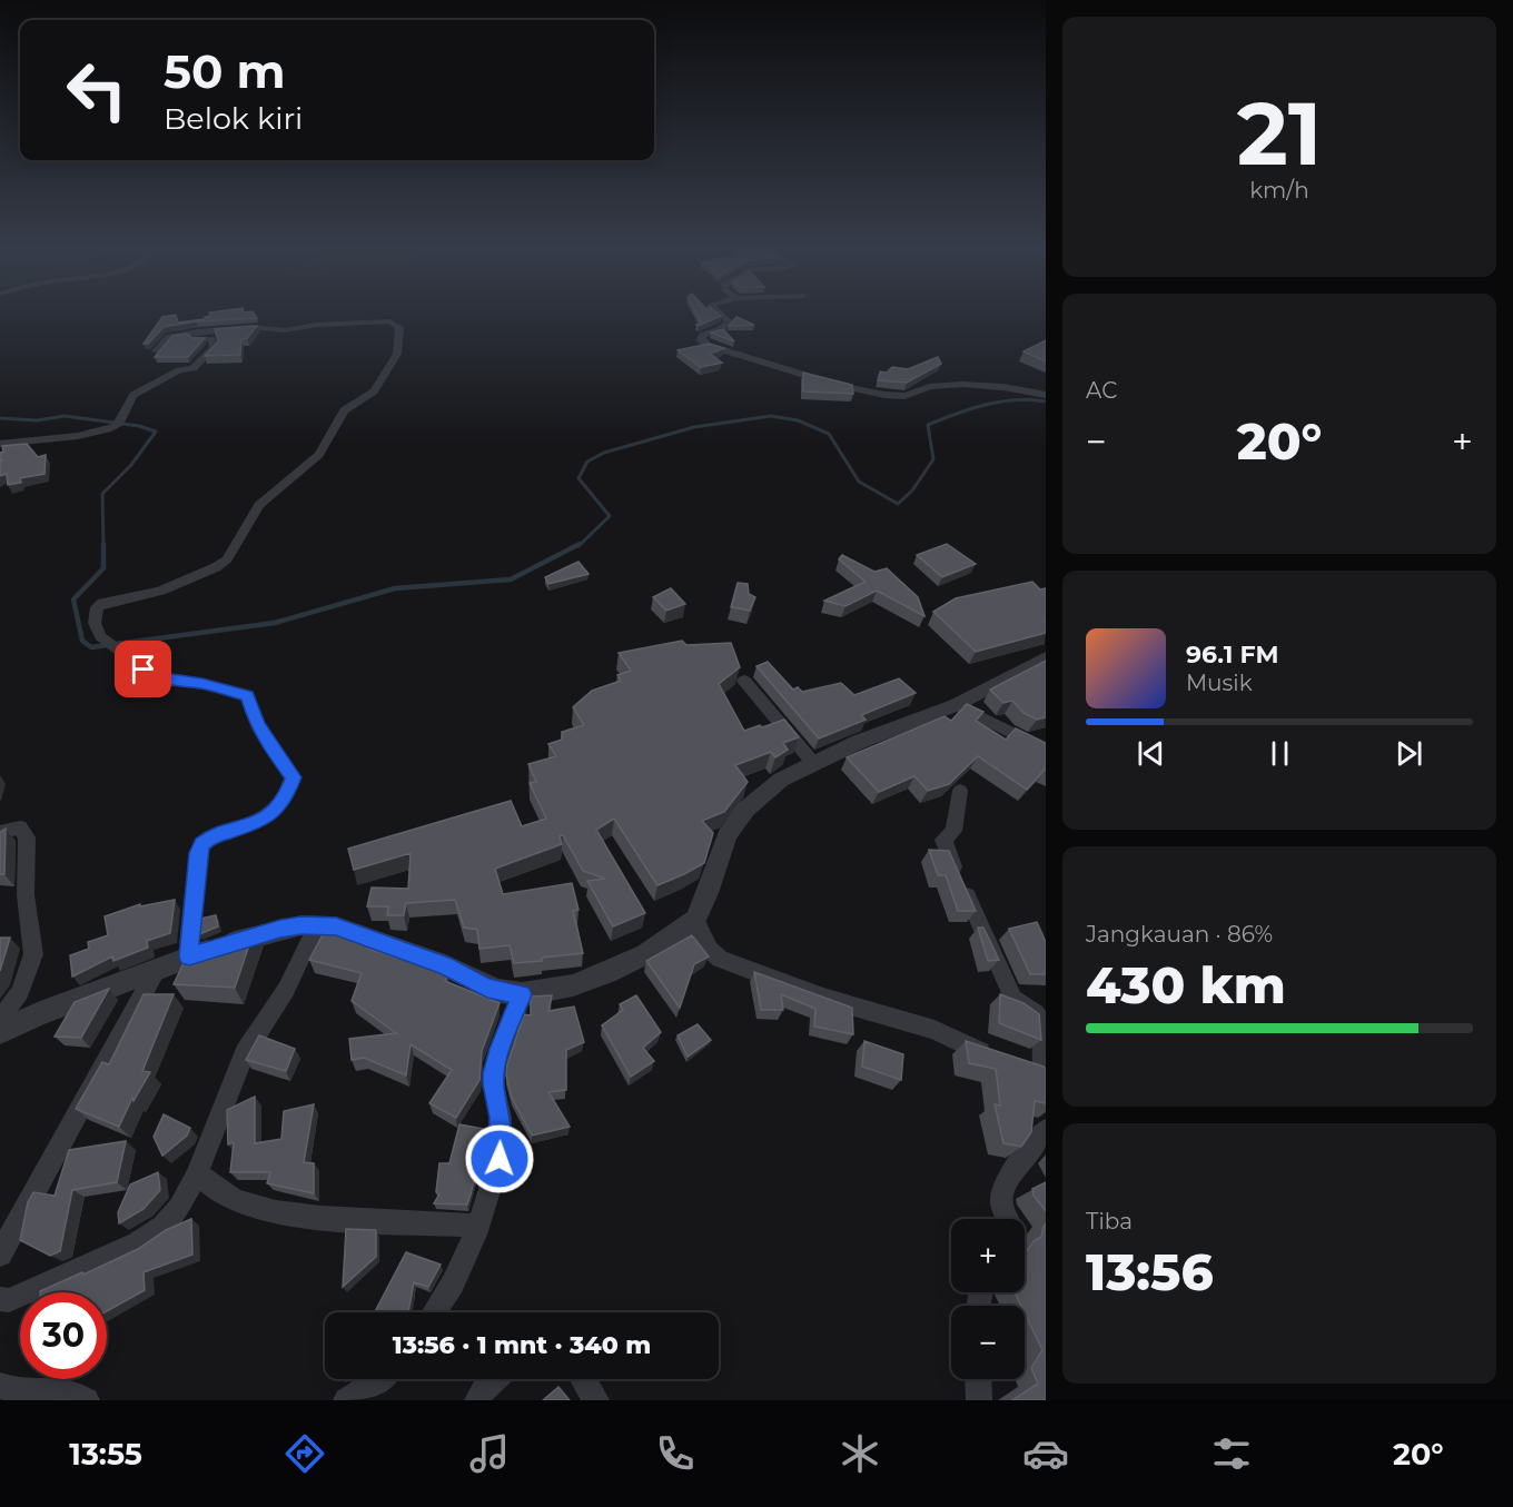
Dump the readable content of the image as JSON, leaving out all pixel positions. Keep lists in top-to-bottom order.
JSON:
{
  "page": {
    "tile": [
      ["21", "km/h"],
      "AC",
      ["Jangkauan · 86%", "430 km"],
      ["Tiba", "13:56"]
    ],
    "turn": ["50 m", "Belok kiri"],
    "heat": ["−", "20°", "+"],
    "song": ["96.1 FM", "Musik"],
    "map_buttons": ["+", "−"],
    "limit": "30",
    "trip": "13:56 · 1 mnt · 340 m",
    "tabs": ["13:55", "20°"]
  }
}
